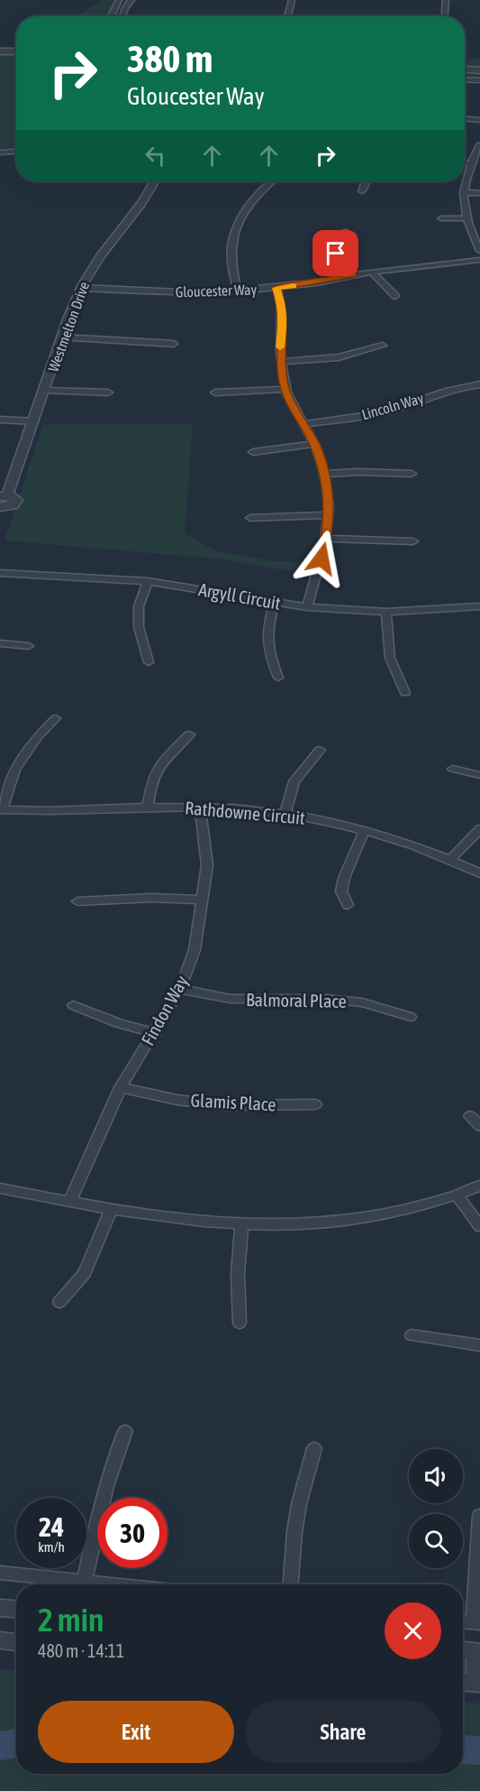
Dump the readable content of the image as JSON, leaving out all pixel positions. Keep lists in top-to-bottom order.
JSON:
{
  "streets": {
    "street": [
      "Gloucester Way",
      "Westmelton Drive",
      "Lincoln Way",
      "Argyll Circuit",
      "Rathdowne Circuit",
      "Balmoral Place",
      "Findon Way",
      "Glamis Place"
    ]
  },
  "crossings": [
    ["Gloucester Way", "Westmelton Drive"],
    ["Rathdowne Circuit", "Findon Way"],
    ["Balmoral Place", "Findon Way"],
    ["Findon Way", "Glamis Place"]
  ],
  "page": {
    "turn": ["380 m", "Gloucester Way"],
    "speed": "24 km/h",
    "limit": "30",
    "heading": ["2 min", "480 m · 14:11"],
    "buttons": ["Exit", "Share"]
  }
}
